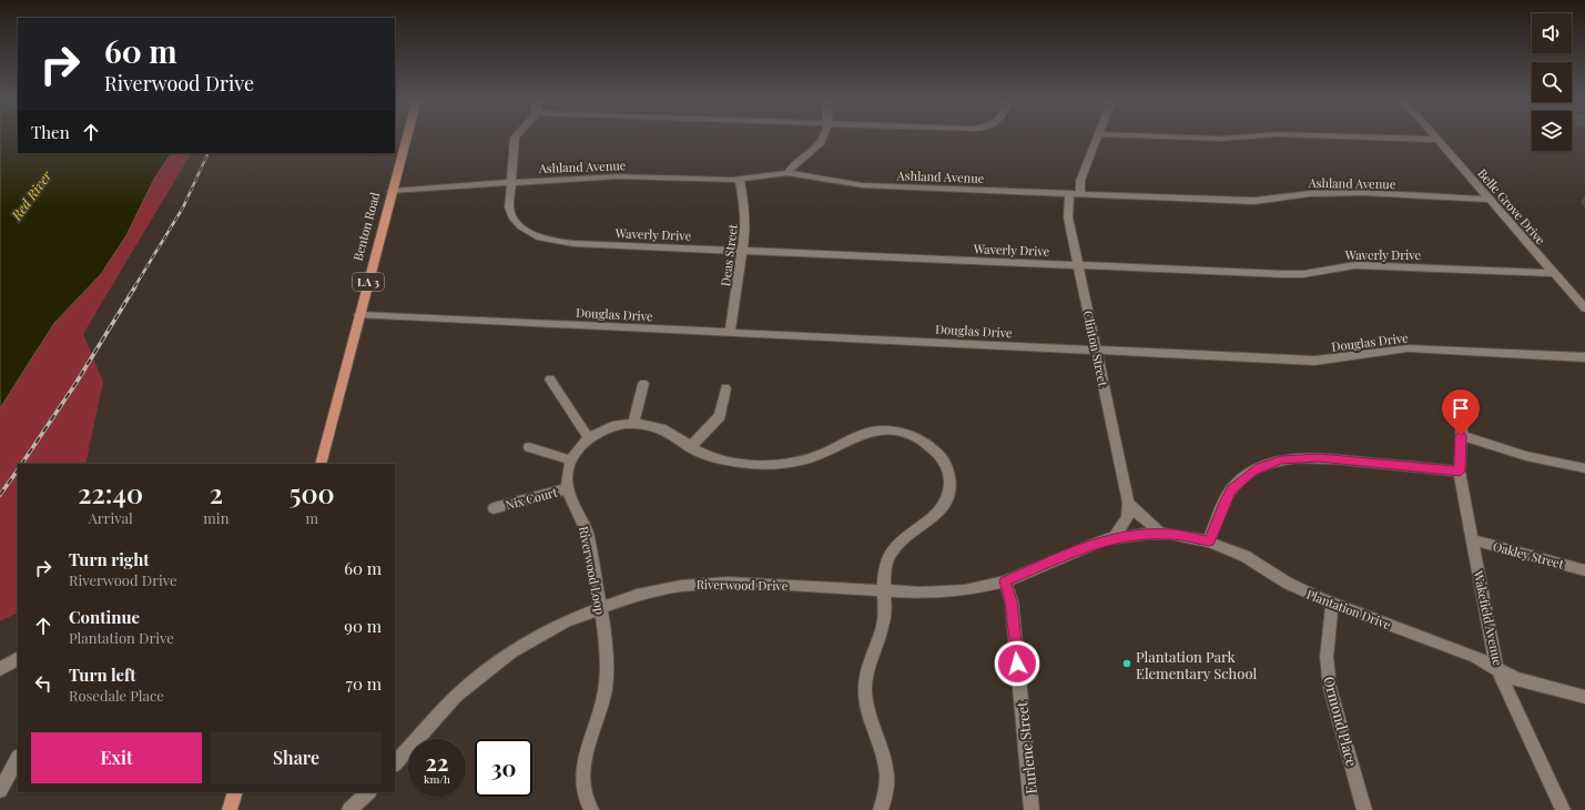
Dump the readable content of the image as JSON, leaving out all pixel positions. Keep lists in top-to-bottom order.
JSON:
{
  "streets": {
    "main road": ["Benton Road", "LA 3"],
    "street": [
      "Ashland Avenue",
      "Belle Grove Drive",
      "Waverly Drive",
      "Deas Street",
      "Douglas Drive",
      "Clinton Street",
      "Nix Court",
      "Oakley Street",
      "Riverwood Loop",
      "Riverwood Drive",
      "Plantation Drive",
      "Wakefield Avenue",
      "Ormond Place",
      "Eurlene Street"
    ]
  },
  "crossings": [
    ["Ashland Avenue", "Belle Grove Drive"],
    ["Ashland Avenue", "Benton Road"],
    ["Ashland Avenue", "Waverly Drive"],
    ["Ashland Avenue", "Deas Street"],
    ["Ashland Avenue", "Clinton Street"],
    ["Belle Grove Drive", "Waverly Drive"],
    ["Benton Road", "Douglas Drive"],
    ["Waverly Drive", "Deas Street"],
    ["Waverly Drive", "Clinton Street"],
    ["Deas Street", "Douglas Drive"],
    ["Douglas Drive", "Clinton Street"],
    ["Clinton Street", "Riverwood Drive"],
    ["Clinton Street", "Plantation Drive"],
    ["Nix Court", "Riverwood Loop"],
    ["Oakley Street", "Wakefield Avenue"],
    ["Riverwood Loop", "Riverwood Drive"],
    ["Riverwood Drive", "Plantation Drive"],
    ["Riverwood Drive", "Eurlene Street"],
    ["Plantation Drive", "Wakefield Avenue"],
    ["Plantation Drive", "Ormond Place"]
  ],
  "water": ["Red River"],
  "places": ["Plantation Park Elementary School"],
  "page": {
    "turn": ["60 m", "Riverwood Drive"],
    "then": "Then",
    "eta": [
      "22:40",
      "Arrival",
      "2",
      "min",
      "500",
      "m"
    ],
    "list": [
      {
        "name": "Turn right",
        "note": "Riverwood Drive",
        "value": "60 m"
      },
      {
        "name": "Continue",
        "note": "Plantation Drive",
        "value": "90 m"
      },
      {
        "name": "Turn left",
        "note": "Rosedale Place",
        "value": "70 m"
      }
    ],
    "buttons": ["Exit", "Share"],
    "speed": "22 km/h",
    "limit": "30"
  }
}
